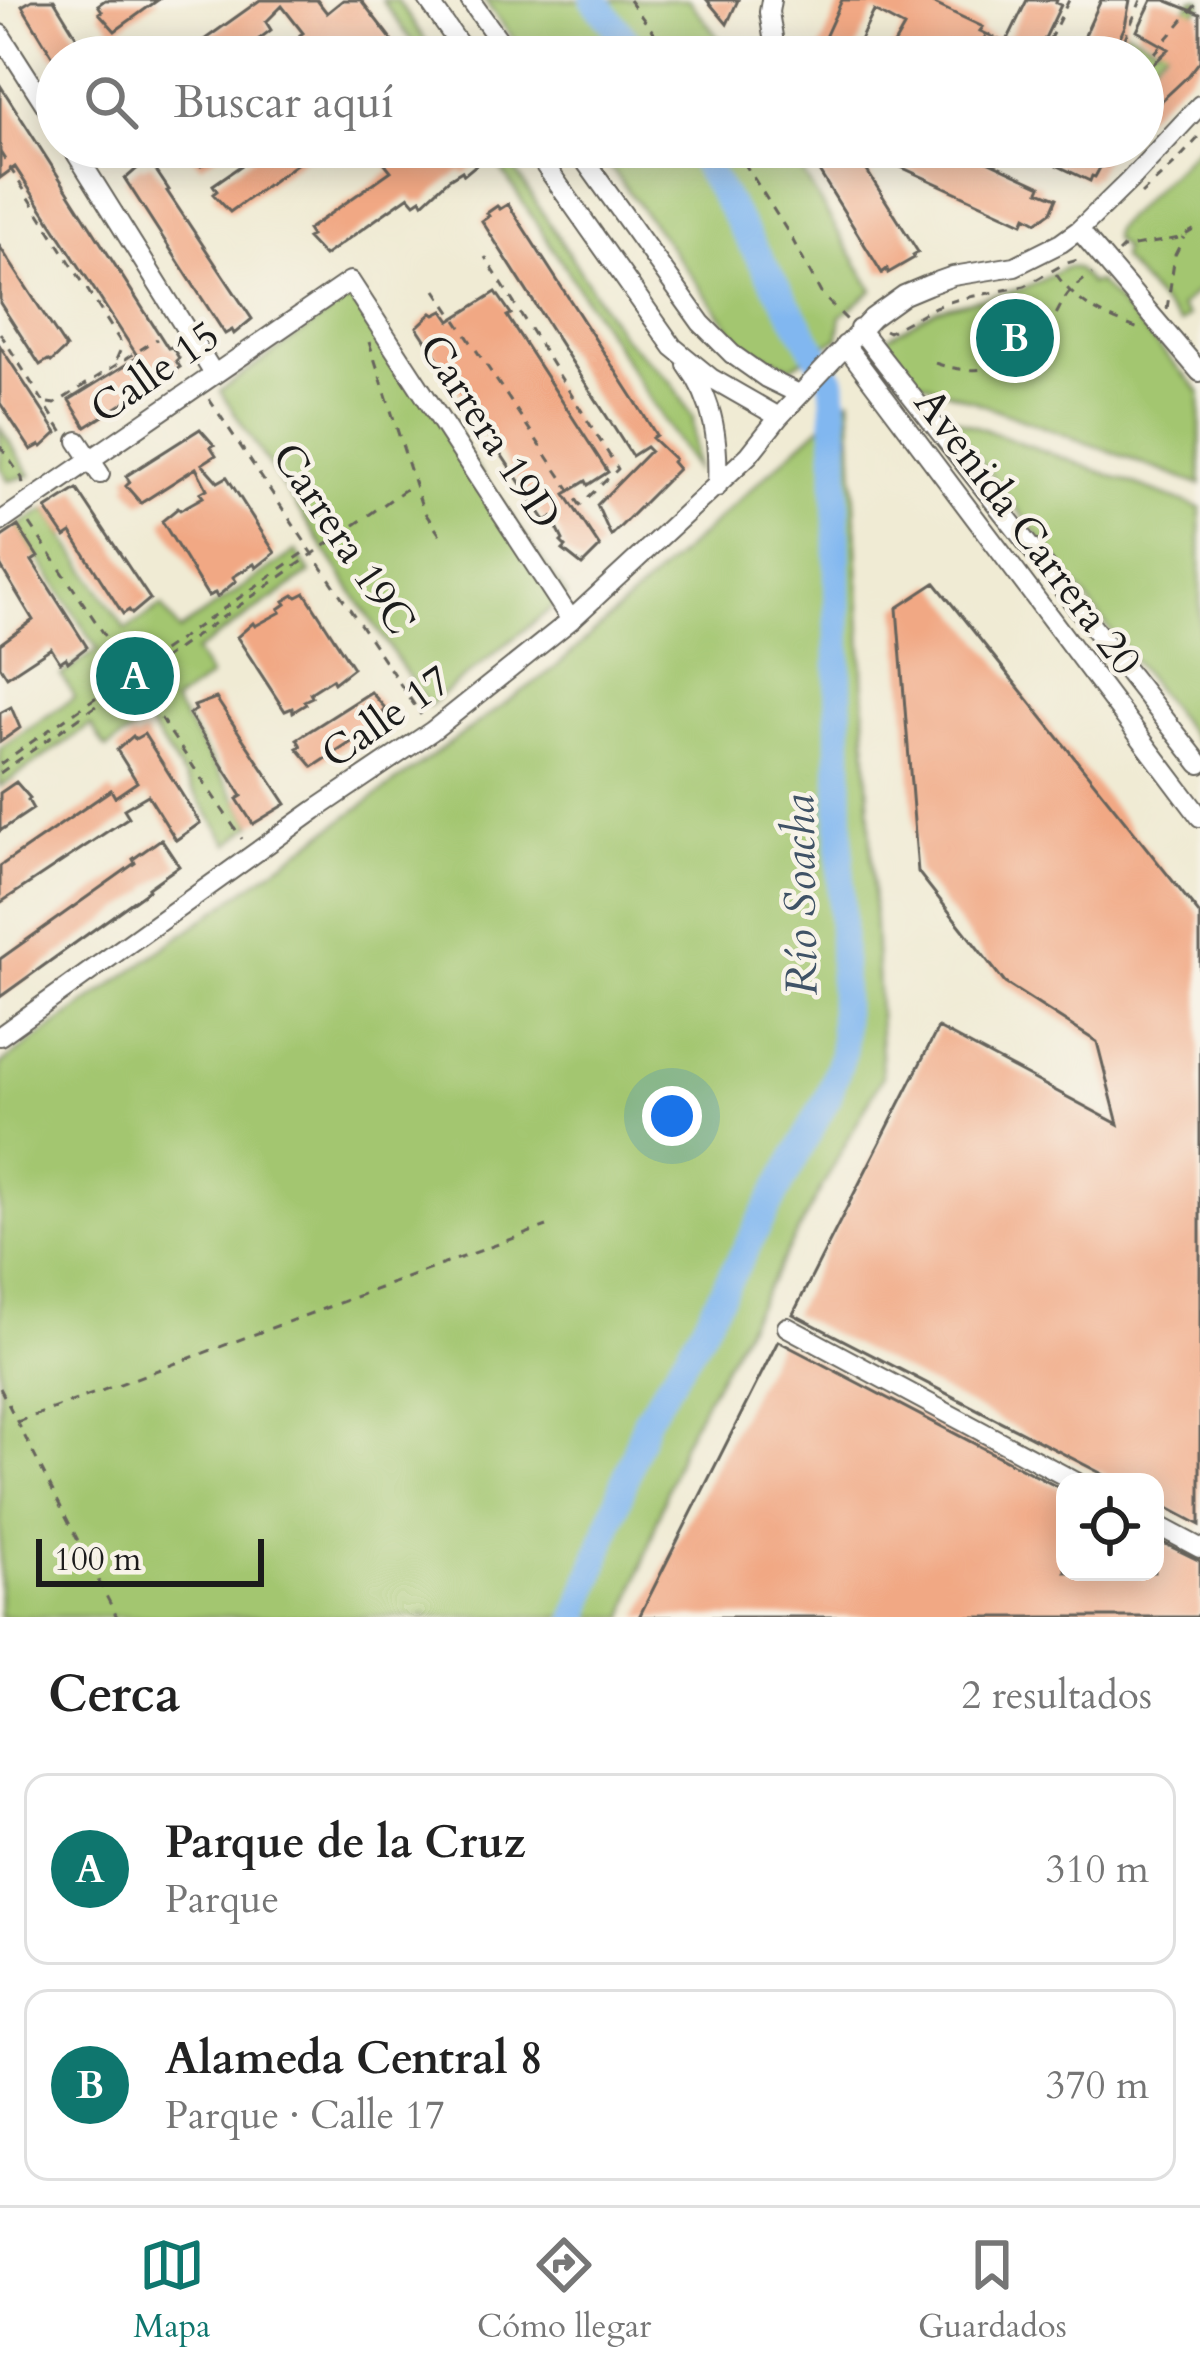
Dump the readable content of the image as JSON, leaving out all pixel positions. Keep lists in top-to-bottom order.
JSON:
{
  "streets": {
    "street": [
      "Calle 15",
      "Carrera 19D",
      "Avenida Carrera 20",
      "Calle 17"
    ],
    "path": ["Carrera 19C"]
  },
  "crossings": [
    ["Calle 15", "Carrera 19D"],
    ["Calle 15", "Carrera 19C"],
    ["Carrera 19D", "Calle 17"],
    ["Avenida Carrera 20", "Calle 17"],
    ["Carrera 19C", "Calle 17"]
  ],
  "water": ["Río Soacha"],
  "scale_bar": "100 m",
  "page": {
    "search": "Buscar aquí",
    "pins": ["B", "A"],
    "scale": "100 m",
    "heading": ["Cerca", "2 resultados"],
    "list": [
      {
        "mark": "A",
        "name": "Parque de la Cruz",
        "note": "Parque",
        "value": "310 m"
      },
      {
        "mark": "B",
        "name": "Alameda Central 8",
        "note": "Parque · Calle 17",
        "value": "370 m"
      }
    ],
    "nav": ["Mapa", "Cómo llegar", "Guardados"]
  }
}
